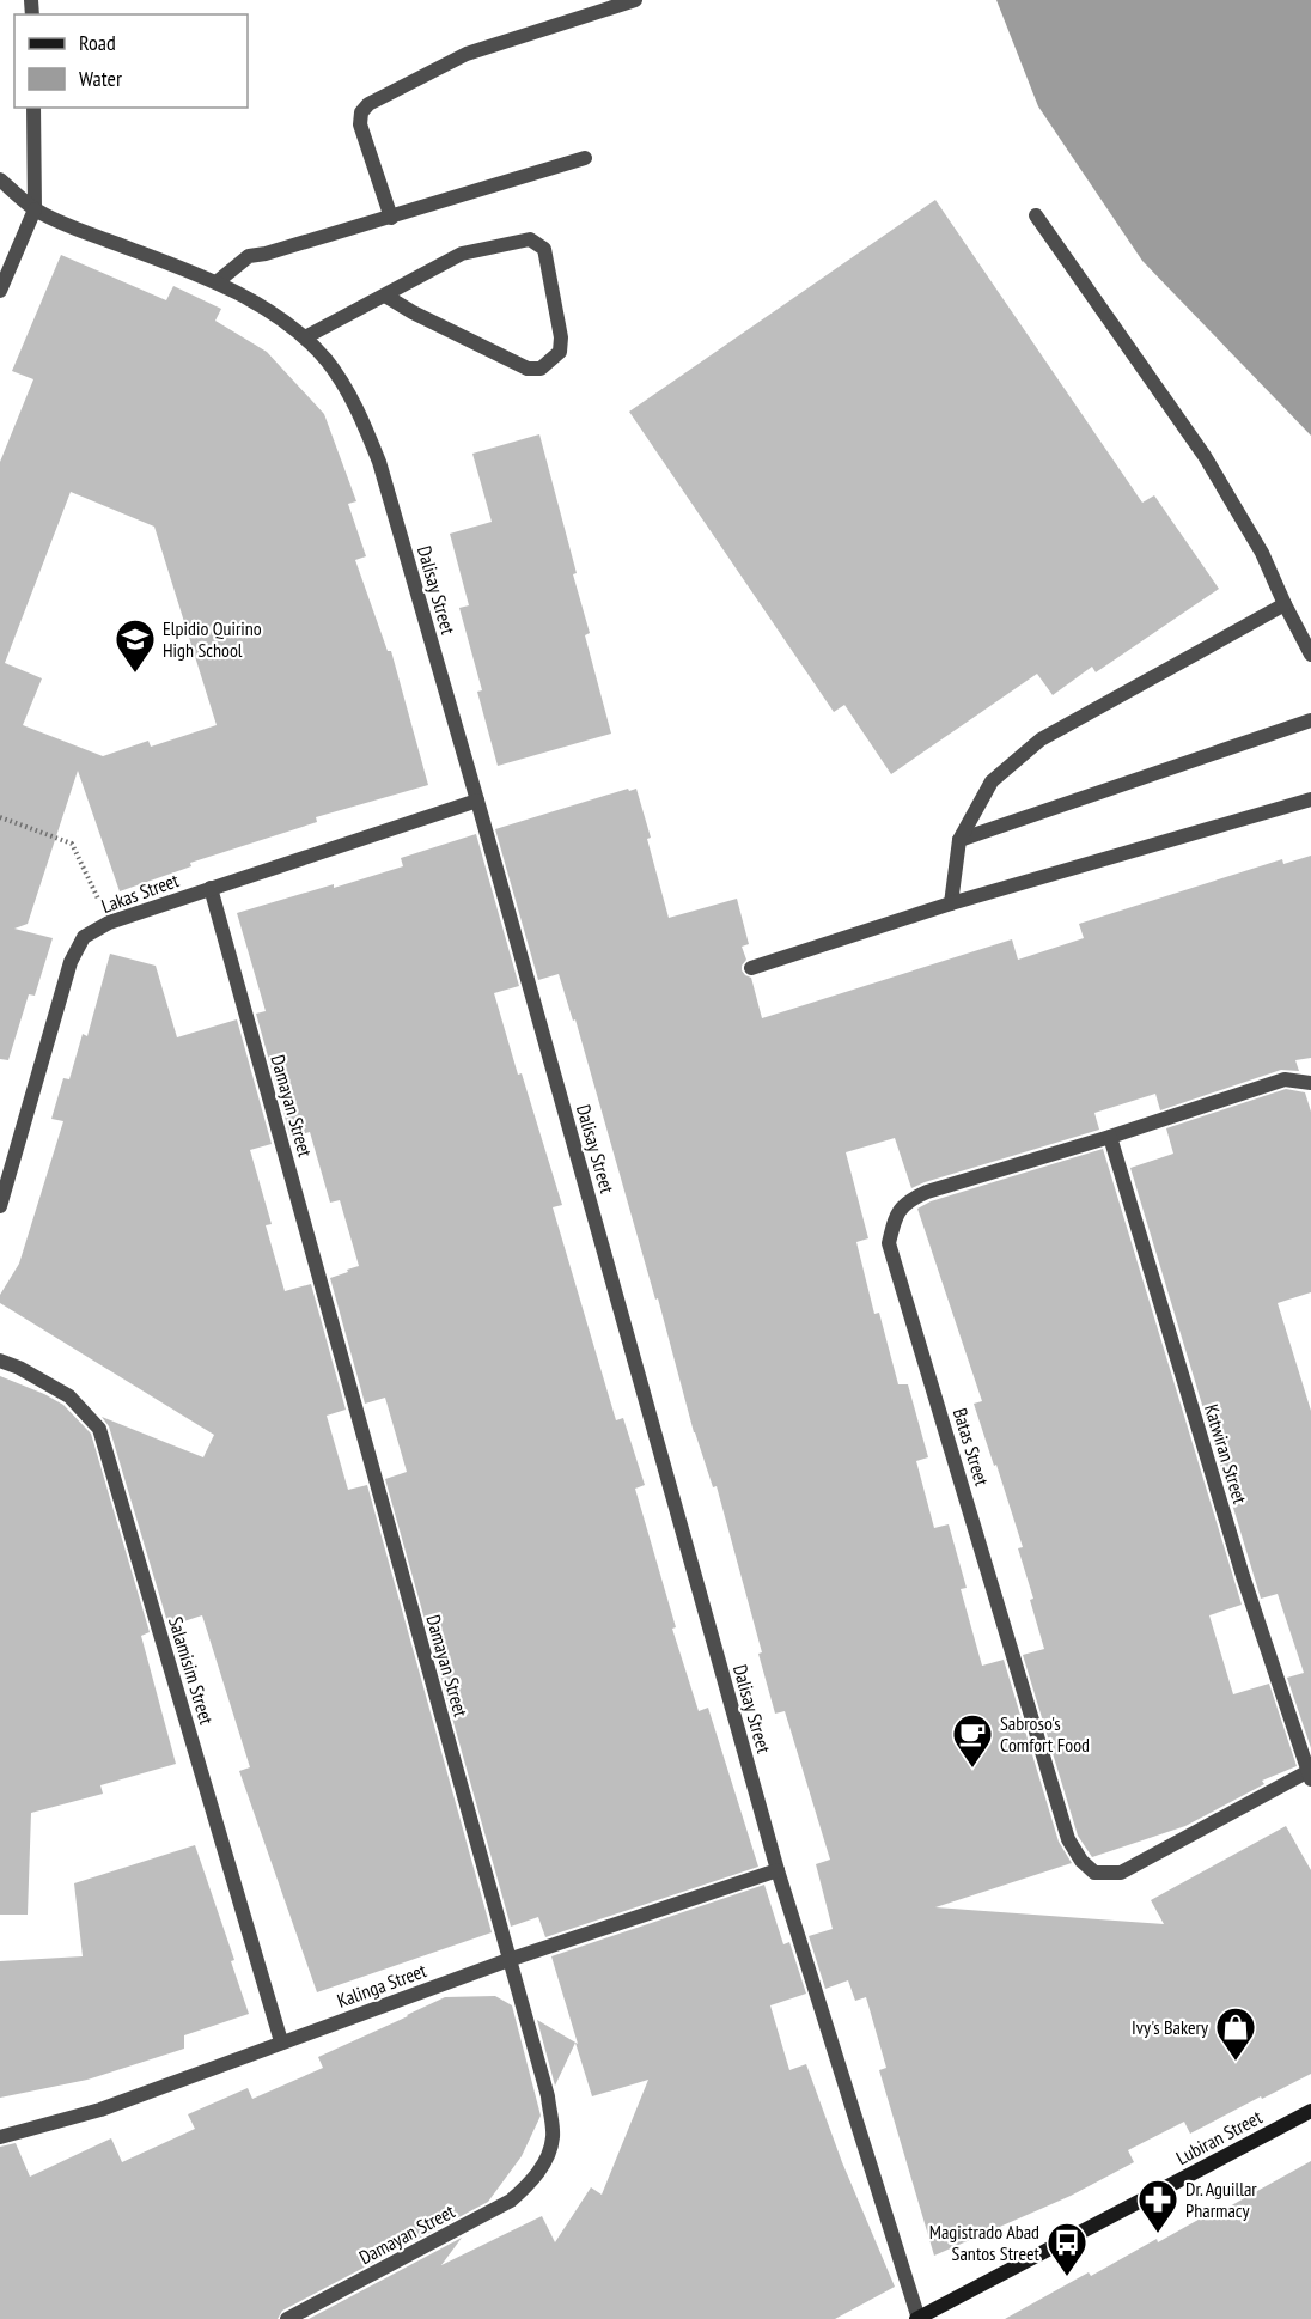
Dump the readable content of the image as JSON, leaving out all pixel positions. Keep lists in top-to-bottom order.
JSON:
{
  "streets": {
    "main road": ["Lubiran Street"],
    "street": [
      "Dalisay Street",
      "Lakas Street",
      "Damayan Street",
      "Batas Street",
      "Katwiran Street",
      "Salamisim Street",
      "Kalinga Street"
    ]
  },
  "crossings": [
    ["Dalisay Street", "Lakas Street"],
    ["Dalisay Street", "Kalinga Street"],
    ["Dalisay Street", "Lubiran Street"],
    ["Lakas Street", "Damayan Street"],
    ["Damayan Street", "Kalinga Street"],
    ["Batas Street", "Katwiran Street"],
    ["Salamisim Street", "Kalinga Street"]
  ],
  "places": {
    "school or university": ["Elpidio Quirino High School"],
    "cafe": ["Sabroso's Comfort Food"],
    "shop": ["Ivy's Bakery"],
    "pharmacy": ["Dr. Aguillar Pharmacy"],
    "bus stop": ["Magistrado Abad Santos Street"]
  },
  "legend": ["Road", "Water"]
}
